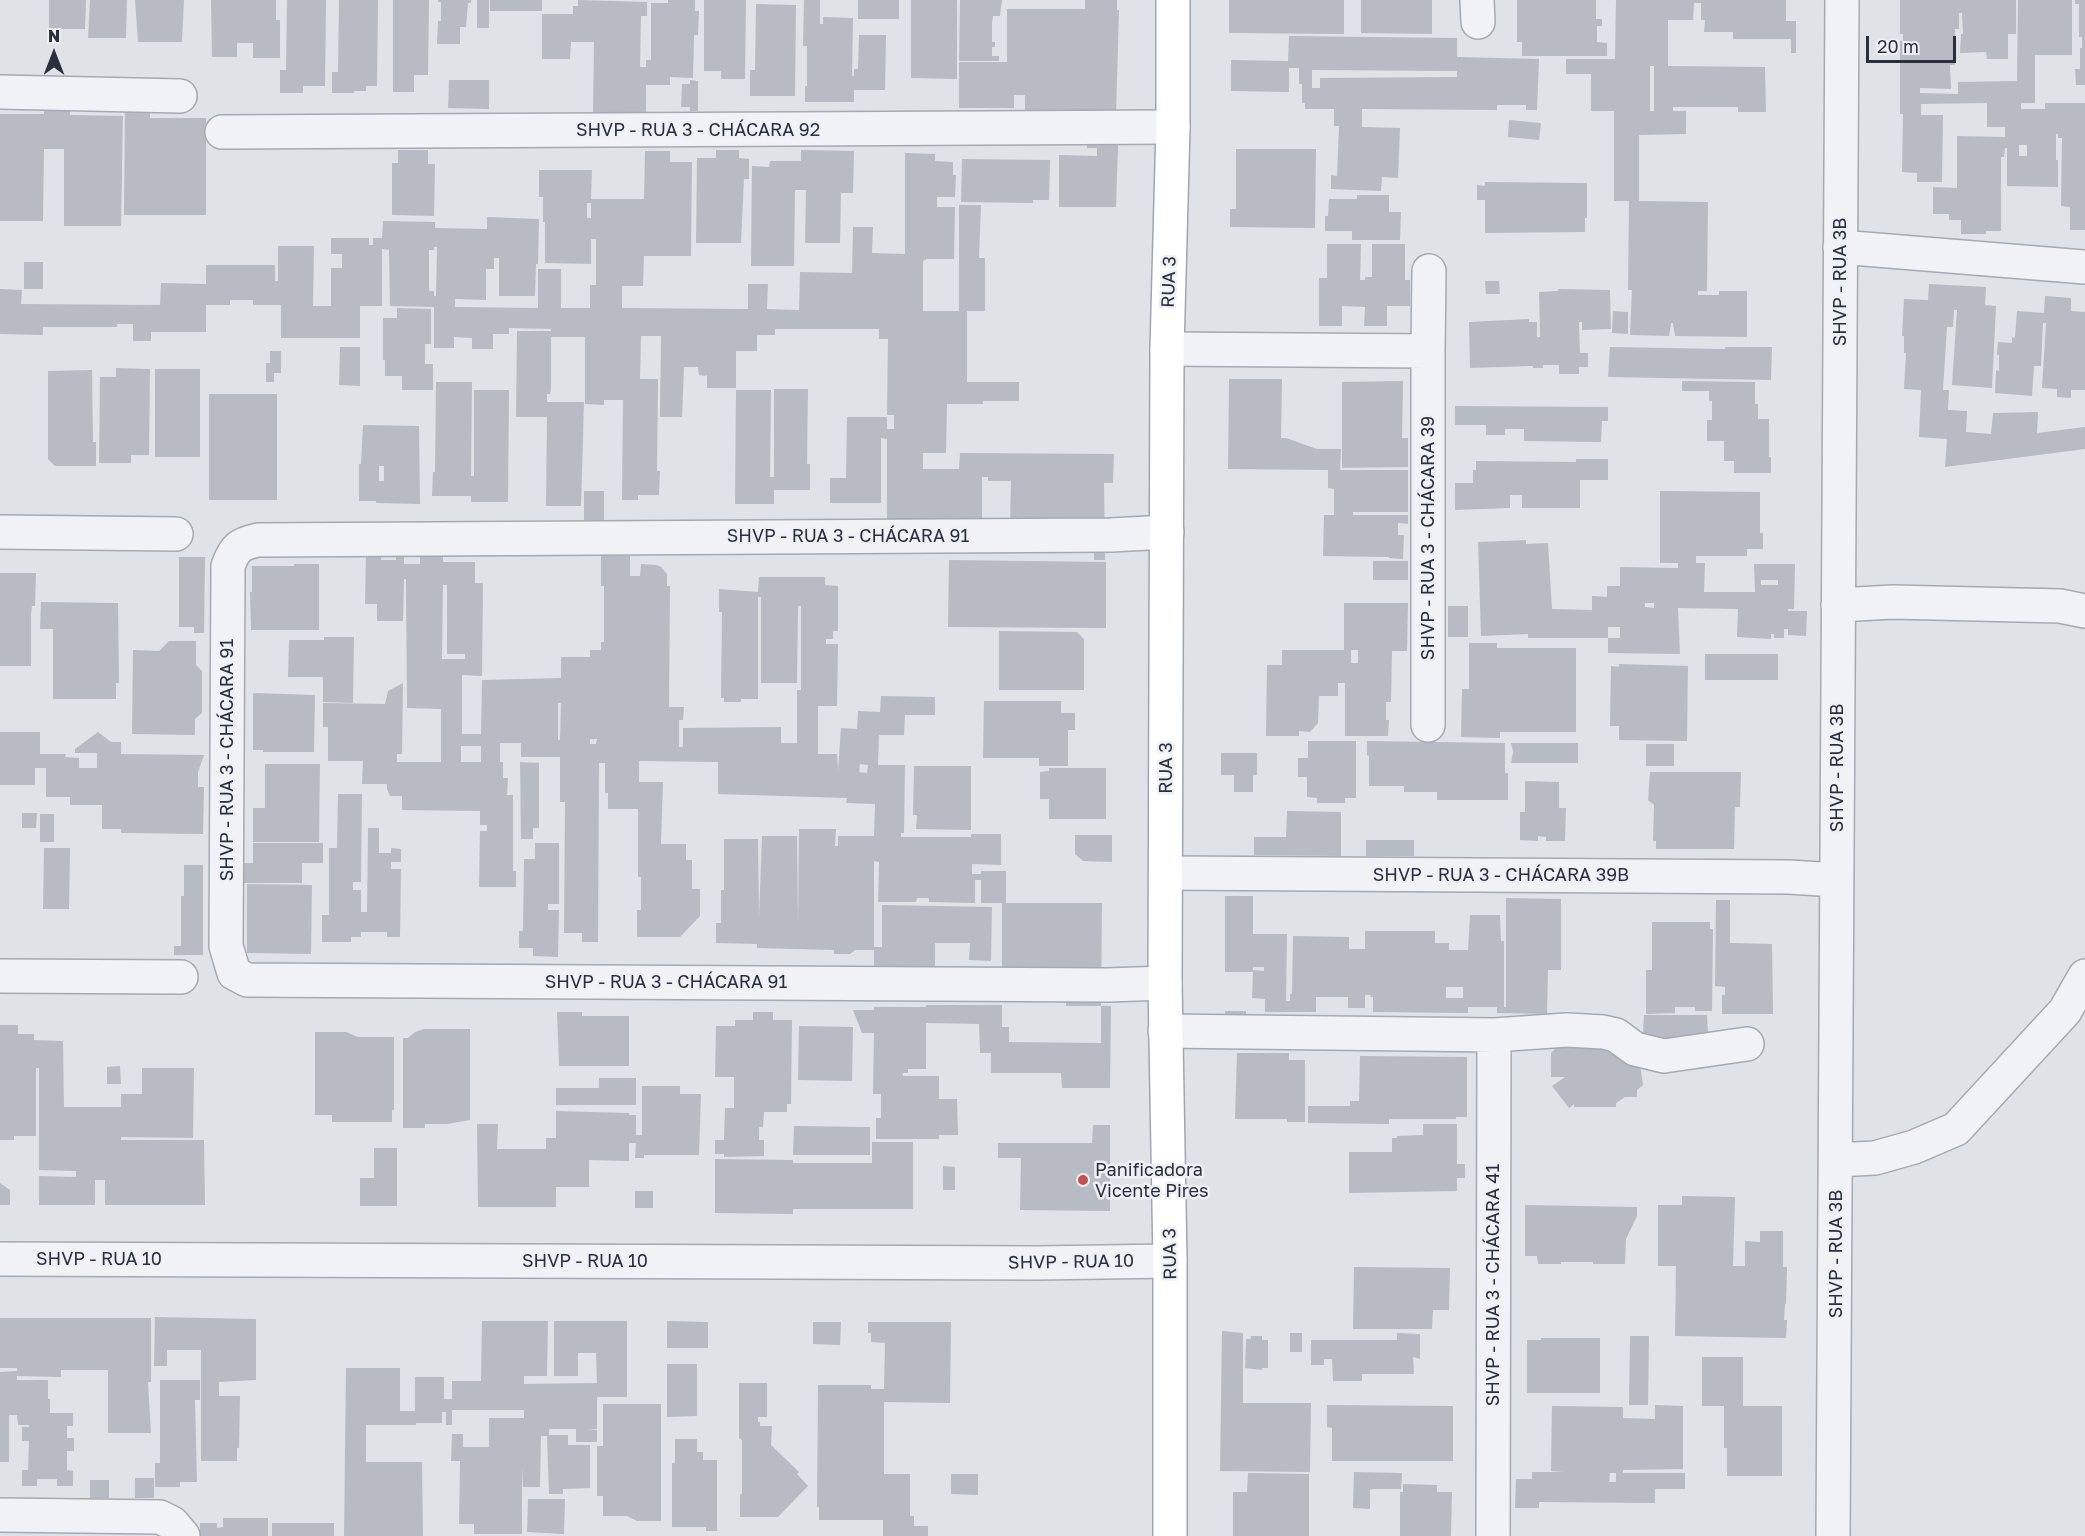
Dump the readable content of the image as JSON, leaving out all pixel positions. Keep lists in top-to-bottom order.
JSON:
{
  "streets": {
    "main road": ["RUA 3"],
    "street": [
      "SHVP - RUA 3 - CHÁCARA 92",
      "SHVP - RUA 3B",
      "SHVP - RUA 3 - CHÁCARA 91",
      "SHVP - RUA 3 - CHÁCARA 39",
      "SHVP - RUA 3 - CHÁCARA 39B",
      "SHVP - RUA 10",
      "SHVP - RUA 3 - CHÁCARA 41"
    ]
  },
  "crossings": [
    ["SHVP - RUA 3 - CHÁCARA 92", "RUA 3"],
    ["RUA 3", "SHVP - RUA 3 - CHÁCARA 91"],
    ["RUA 3", "SHVP - RUA 3 - CHÁCARA 39B"],
    ["RUA 3", "SHVP - RUA 10"],
    ["SHVP - RUA 3B", "SHVP - RUA 3 - CHÁCARA 39B"]
  ],
  "places": ["Panificadora Vicente Pires"],
  "scale_bar": "20 m",
  "north": "top"
}
